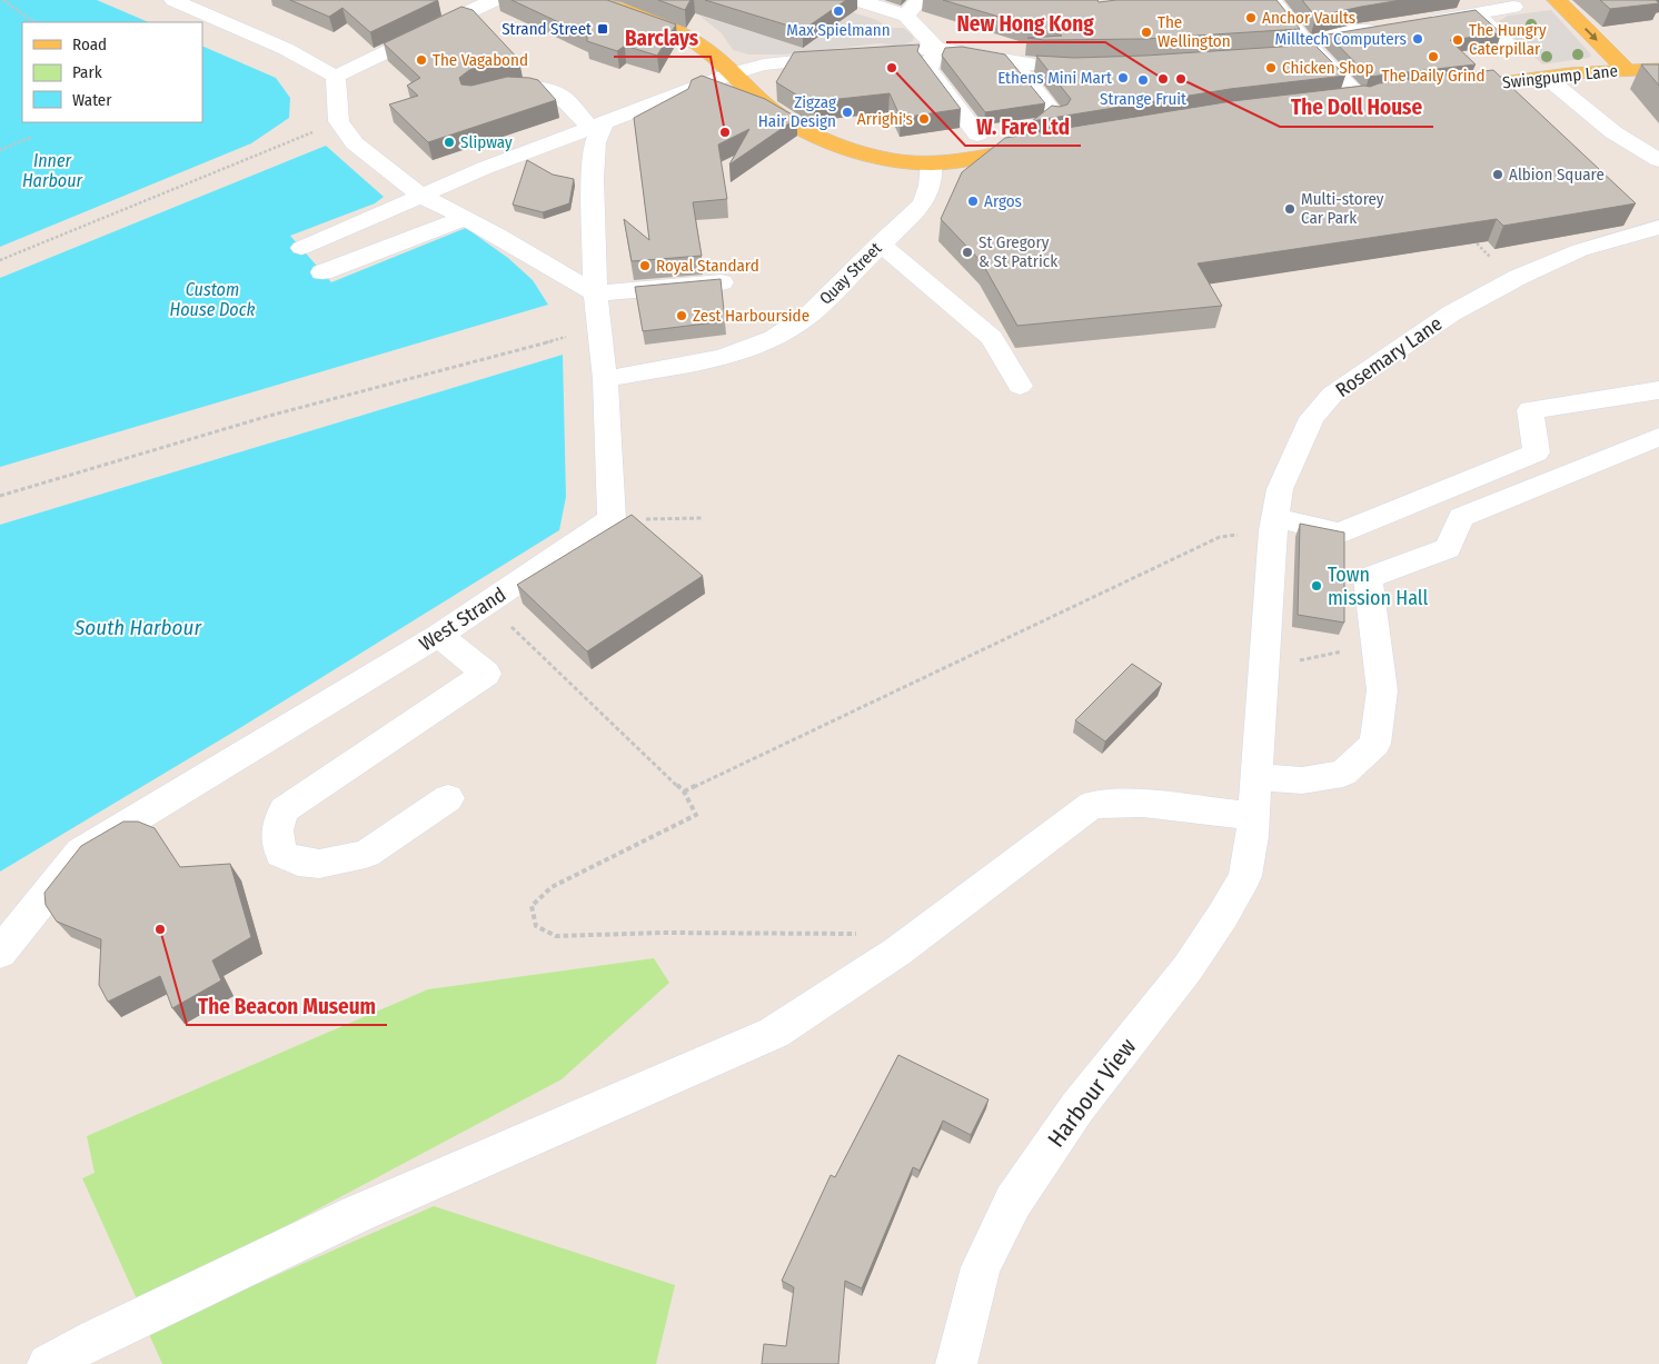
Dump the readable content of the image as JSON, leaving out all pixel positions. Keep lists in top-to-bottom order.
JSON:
{
  "streets": {
    "main road": ["Swingpump Lane"],
    "street": [
      "Quay Street",
      "Rosemary Lane",
      "West Strand",
      "Harbour View"
    ]
  },
  "crossings": [
    ["Rosemary Lane", "Harbour View"]
  ],
  "water": ["Inner Harbour", "Custom House Dock", "South Harbour"],
  "places": {
    "other": [
      "Max Spielmann",
      "Anchor Vaults",
      "The Wellington",
      "Milltech Computers",
      "The Hungry Caterpillar",
      "The Daily Grind",
      "The Vagabond",
      "W. Fare Ltd",
      "Chicken Shop",
      "Ethens Mini Mart",
      "New Hong Kong",
      "The Doll House",
      "Strange Fruit",
      "Zigzag Hair Design",
      "Arrighi's",
      "Barclays",
      "Slipway",
      "Albion Square",
      "Argos",
      "Multi-storey Car Park",
      "St Gregory & St Patrick",
      "Royal Standard",
      "Zest Harbourside",
      "Town mission Hall",
      "The Beacon Museum"
    ],
    "transit": ["Strand Street"]
  },
  "legend": ["Road", "Park", "Water"]
}
